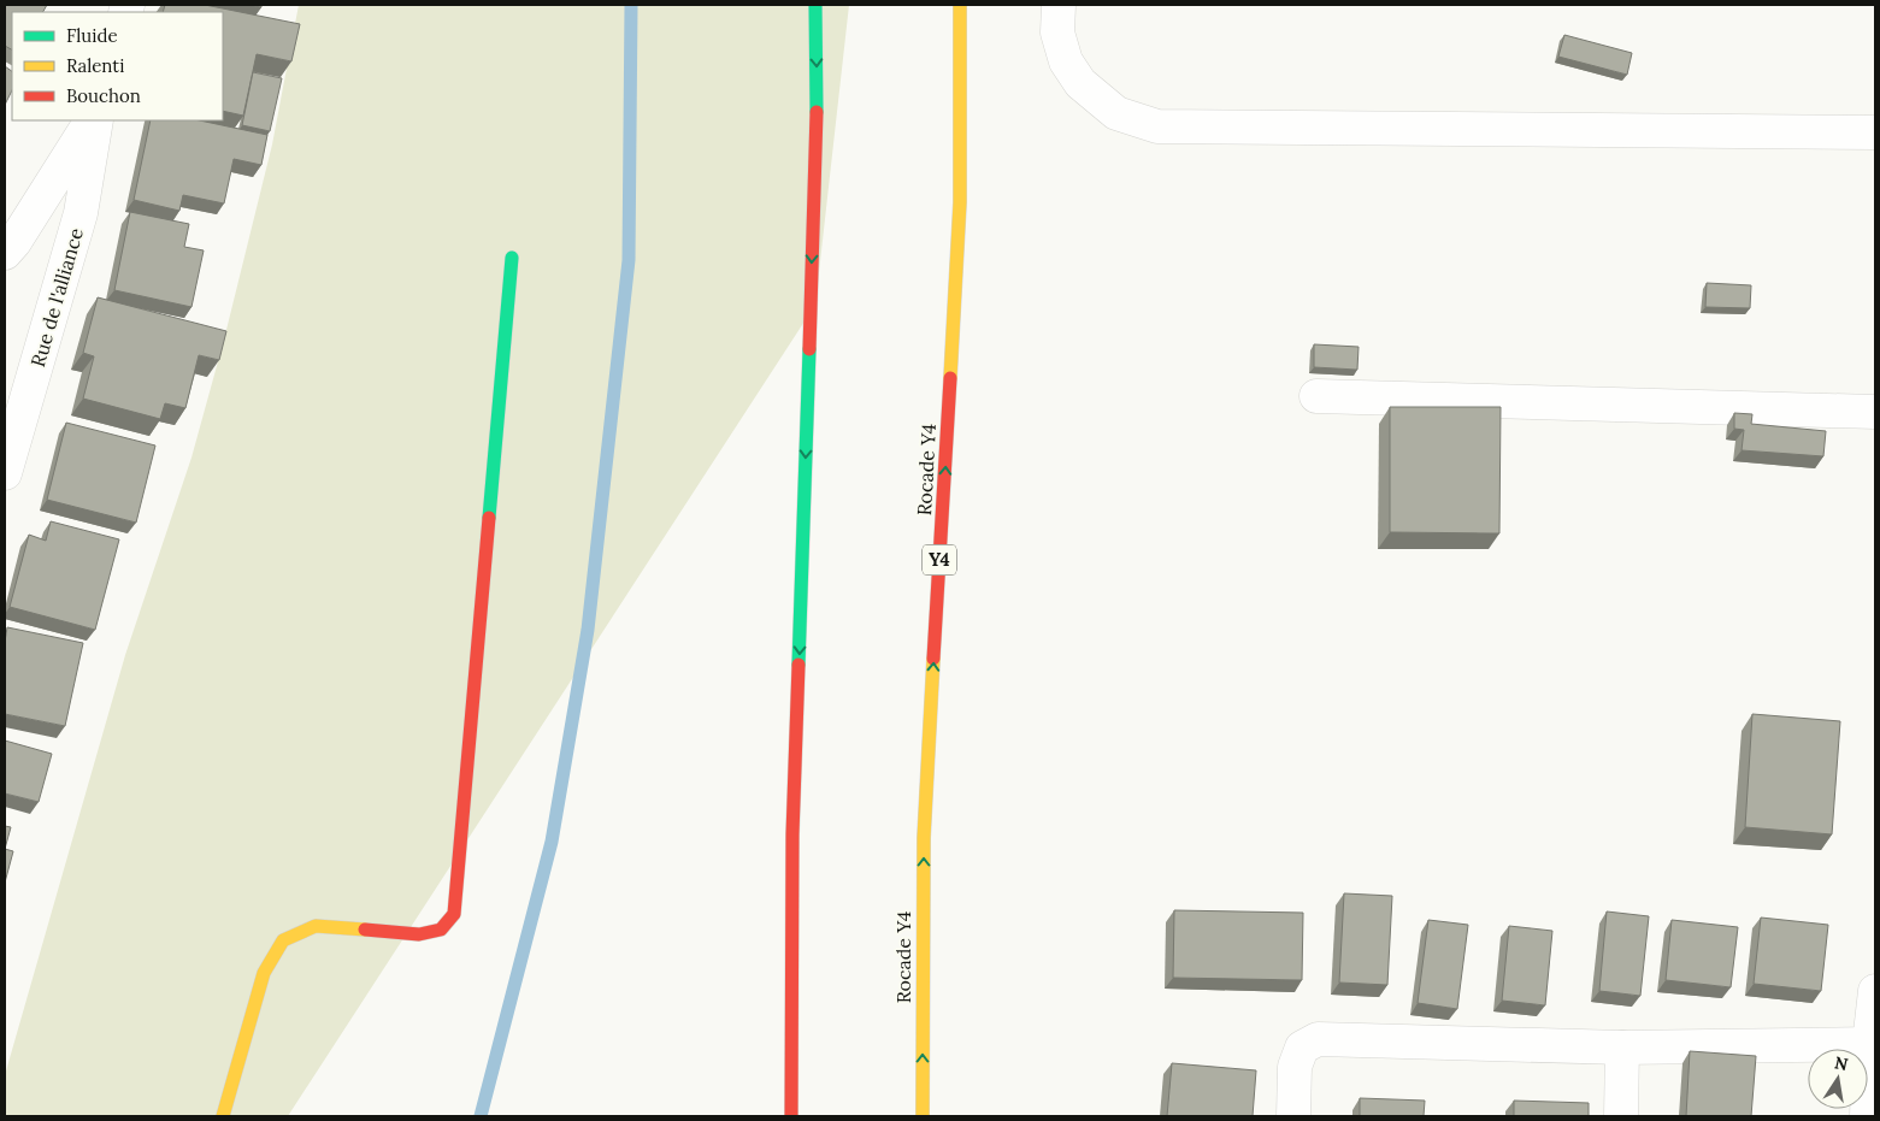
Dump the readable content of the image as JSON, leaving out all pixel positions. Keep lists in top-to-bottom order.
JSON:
{
  "streets": {
    "main road": ["Rocade Y4", "Y4"],
    "street": ["Rue de l'alliance"]
  },
  "one_way": ["Rocade Y4"],
  "legend": ["Fluide", "Ralenti", "Bouchon"],
  "north": "top"
}
